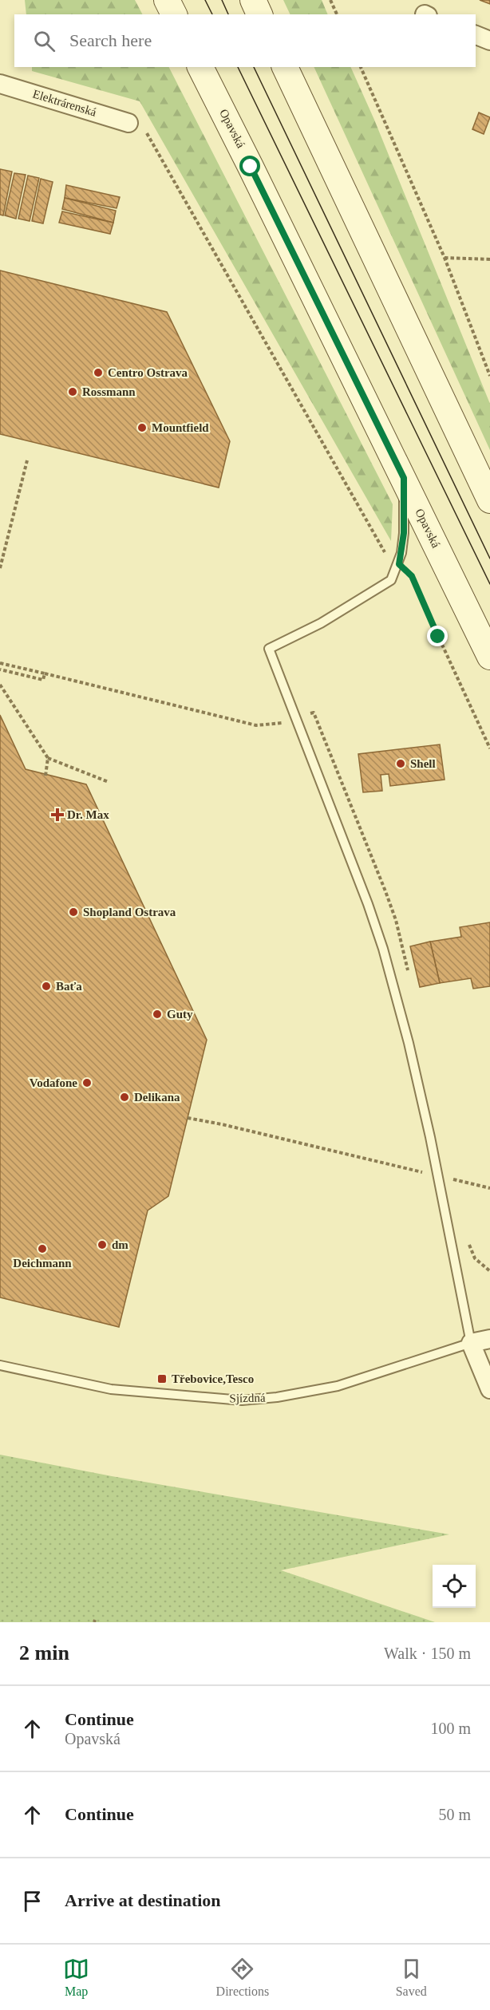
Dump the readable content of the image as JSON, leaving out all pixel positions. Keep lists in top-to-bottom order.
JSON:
{
  "streets": {
    "main road": ["Opavská"],
    "street": ["Elektrárenská", "Sjízdná"]
  },
  "places": {
    "other": [
      "Centro Ostrava",
      "Rossmann",
      "Mountfield",
      "Shell",
      "Shopland Ostrava",
      "Baťa",
      "Guty",
      "Vodafone",
      "Delikana",
      "dm",
      "Deichmann"
    ],
    "health": ["Dr. Max"],
    "transit": ["Třebovice,Tesco"]
  },
  "page": {
    "search": "Search here",
    "heading": ["2 min", "Walk · 150 m"],
    "list": [
      ["Continue", "Opavská", "100 m"],
      ["Continue", "50 m"],
      "Arrive at destination"
    ],
    "nav": ["Map", "Directions", "Saved"]
  }
}
